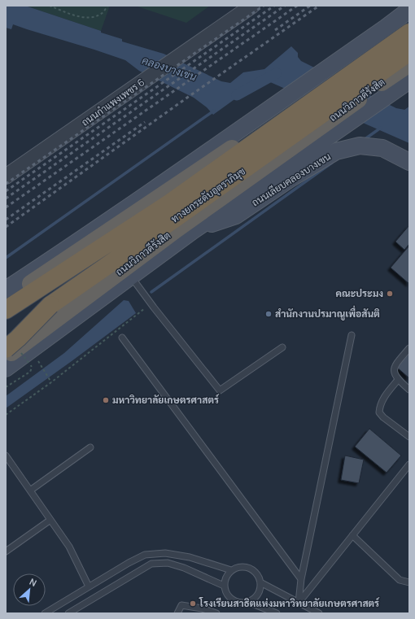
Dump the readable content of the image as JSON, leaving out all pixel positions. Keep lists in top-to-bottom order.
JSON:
{
  "streets": {
    "highway": ["ถนนวิภาวดีรังสิต", "ทางยกระดับอุตราภิมุข"],
    "main road": ["ถนนเลียบคลองบางเขน"],
    "street": ["ถนนกำแพงเพชร 6"]
  },
  "crossings": [
    ["ถนนวิภาวดีรังสิต", "ถนนเลียบคลองบางเขน"]
  ],
  "water": ["คลองบางเขน"],
  "places": [
    "คณะประมง",
    "สำนักงานปรมาณูเพื่อสันติ",
    "มหาวิทยาลัยเกษตรศาสตร์",
    "โรงเรียนสาธิตแห่งมหาวิทยาลัยเกษตรศาสตร์"
  ],
  "north": "top right"
}
